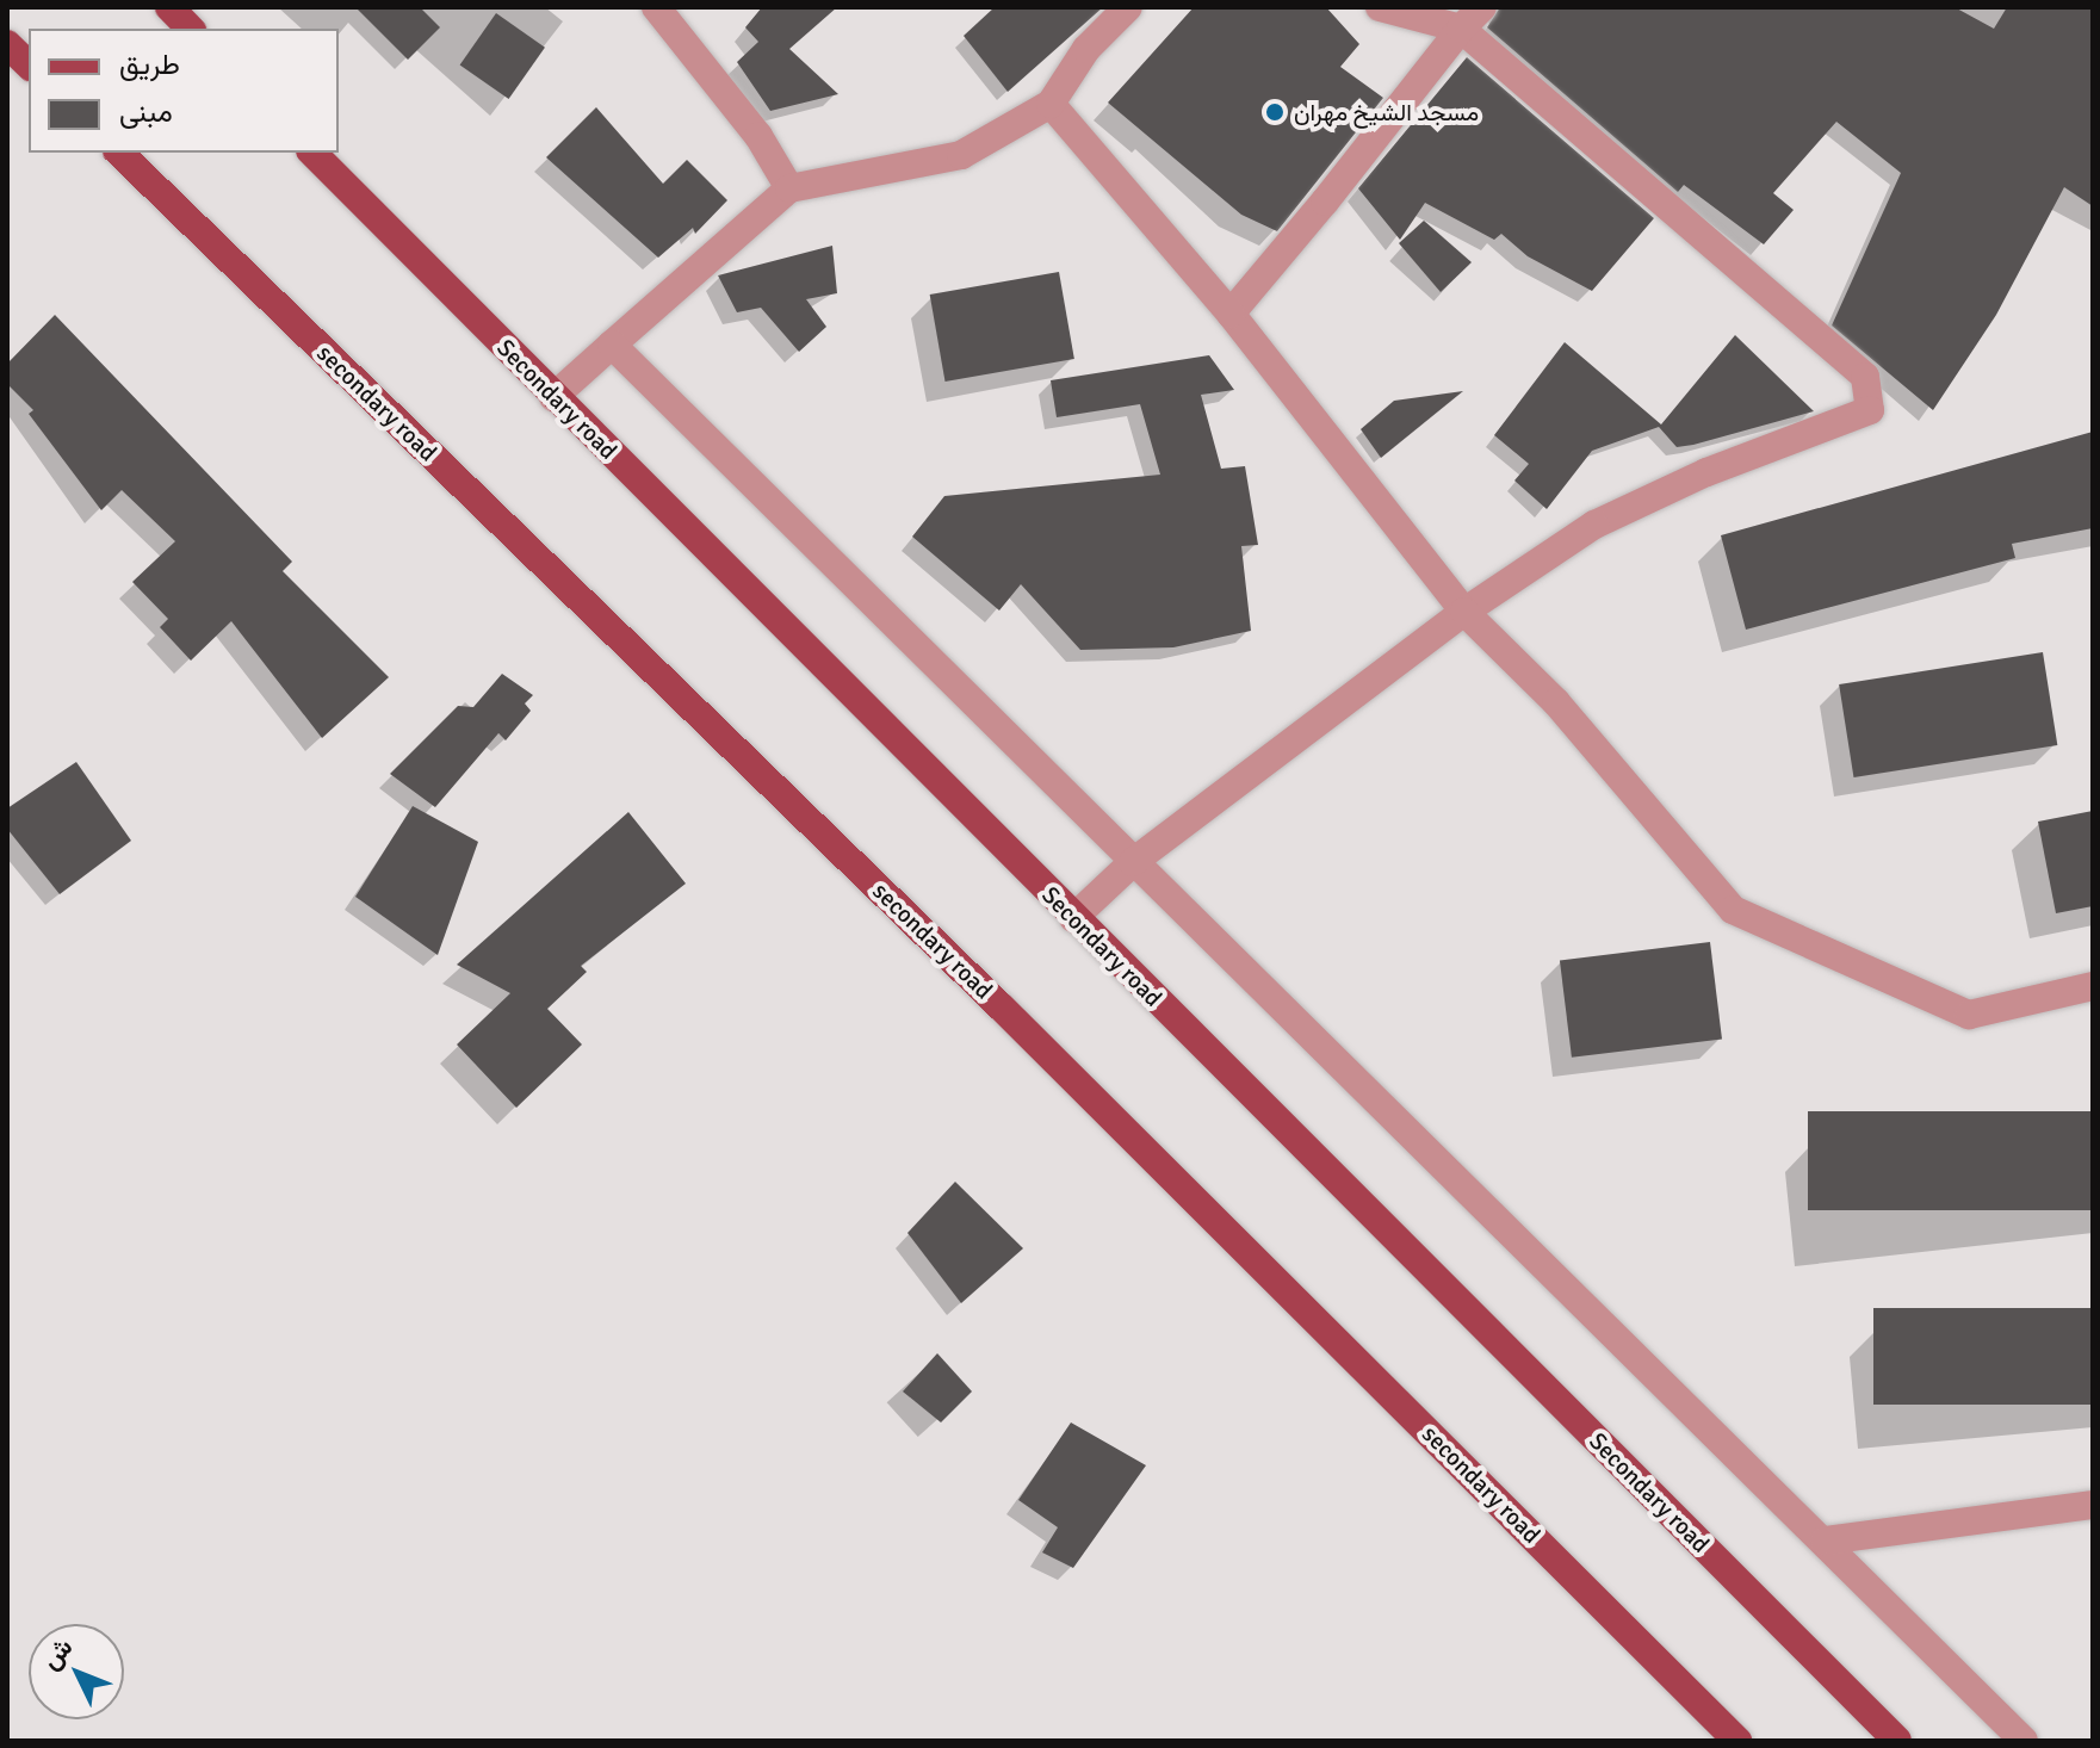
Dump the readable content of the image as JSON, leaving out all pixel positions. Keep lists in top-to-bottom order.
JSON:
{
  "streets": {
    "main road": ["Secondary road", "secondary road"]
  },
  "places": ["مسجد الشيخ مهران"],
  "legend": ["طريق", "مبنى"],
  "north": "top left"
}
